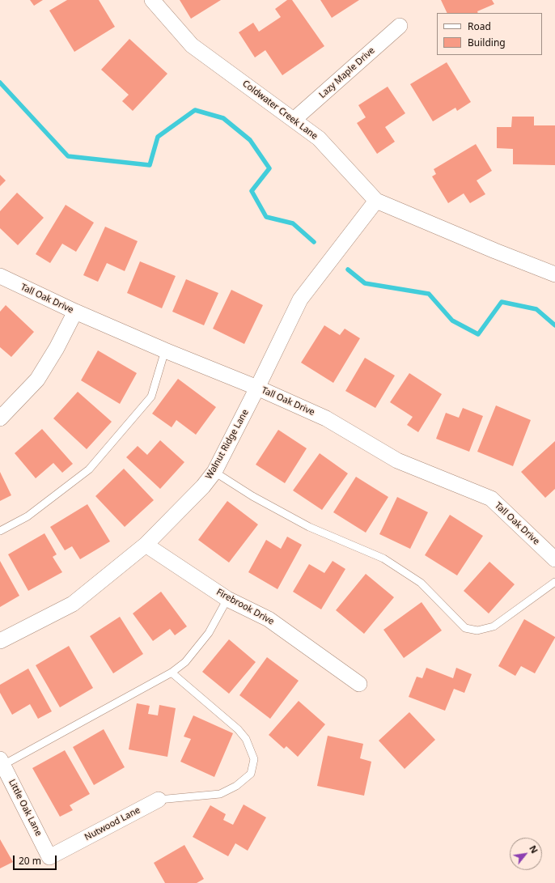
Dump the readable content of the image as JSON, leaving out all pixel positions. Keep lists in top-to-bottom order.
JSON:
{
  "streets": {
    "street": [
      "Lazy Maple Drive",
      "Coldwater Creek Lane",
      "Tall Oak Drive",
      "Walnut Ridge Lane",
      "Firebrook Drive",
      "Little Oak Lane",
      "Nutwood Lane"
    ]
  },
  "crossings": [
    ["Lazy Maple Drive", "Coldwater Creek Lane"],
    ["Coldwater Creek Lane", "Walnut Ridge Lane"],
    ["Tall Oak Drive", "Walnut Ridge Lane"],
    ["Walnut Ridge Lane", "Firebrook Drive"],
    ["Little Oak Lane", "Nutwood Lane"]
  ],
  "legend": ["Road", "Building"],
  "scale_bar": "20 m",
  "north": "top right"
}
